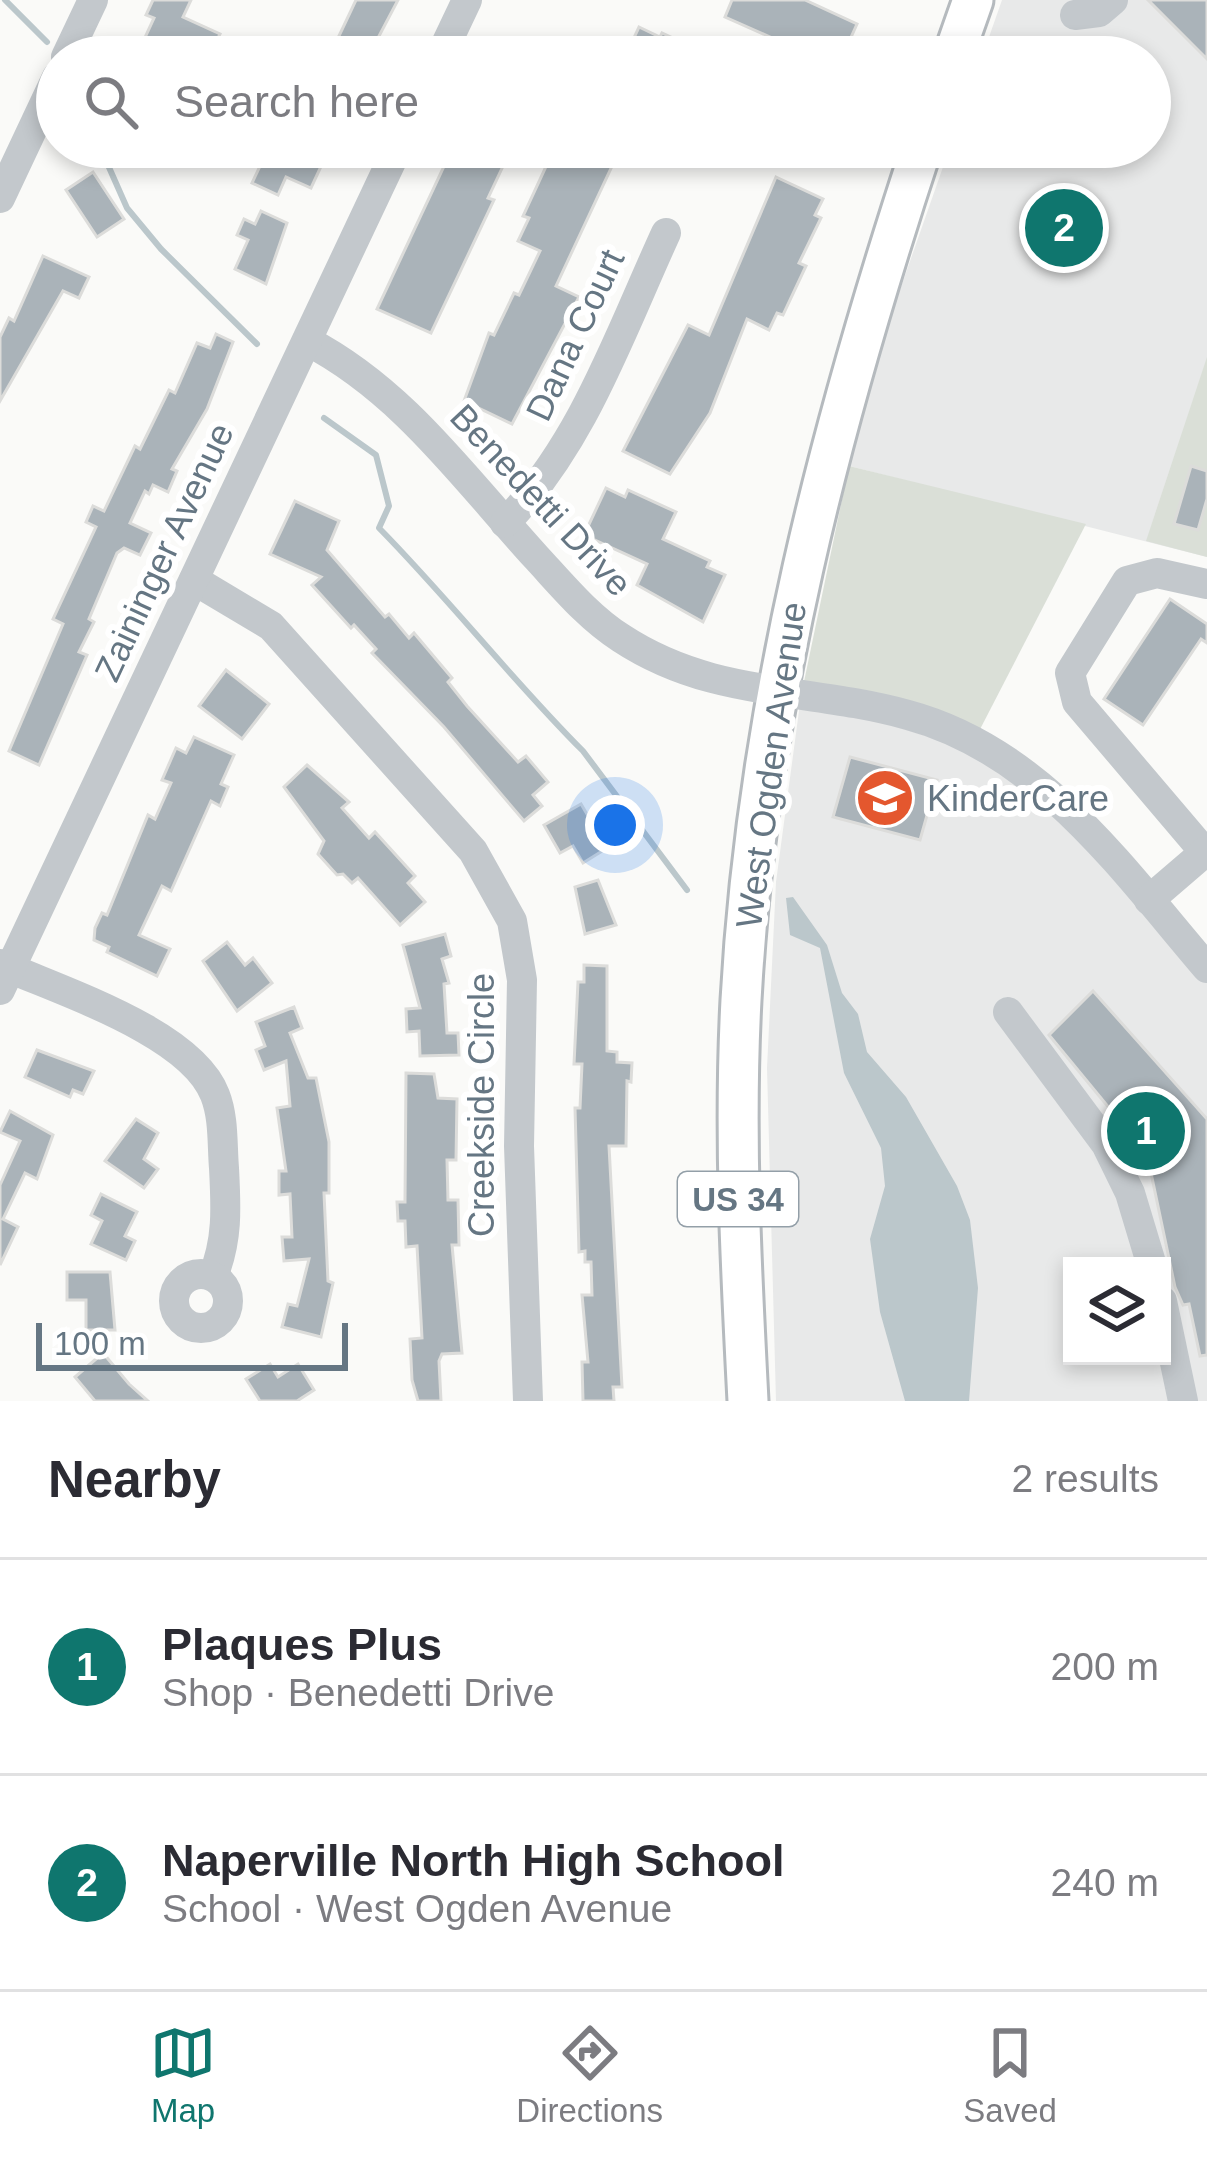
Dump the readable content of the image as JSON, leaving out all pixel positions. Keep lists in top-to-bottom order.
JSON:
{
  "streets": {
    "main road": ["West Ogden Avenue", "US 34"],
    "street": [
      "Dana Court",
      "Benedetti Drive",
      "Zaininger Avenue",
      "Creekside Circle"
    ]
  },
  "crossings": [
    ["Dana Court", "Benedetti Drive"],
    ["Benedetti Drive", "Zaininger Avenue"],
    ["Benedetti Drive", "West Ogden Avenue"],
    ["Zaininger Avenue", "Creekside Circle"]
  ],
  "places": {
    "school or university": ["KinderCare"]
  },
  "scale_bar": "100 m",
  "page": {
    "search": "Search here",
    "pins": ["2", "1"],
    "scale": "100 m",
    "heading": ["Nearby", "2 results"],
    "list": [
      {
        "mark": "1",
        "name": "Plaques Plus",
        "note": "Shop · Benedetti Drive",
        "value": "200 m"
      },
      {
        "mark": "2",
        "name": "Naperville North High School",
        "note": "School · West Ogden Avenue",
        "value": "240 m"
      }
    ],
    "nav": ["Map", "Directions", "Saved"]
  }
}
